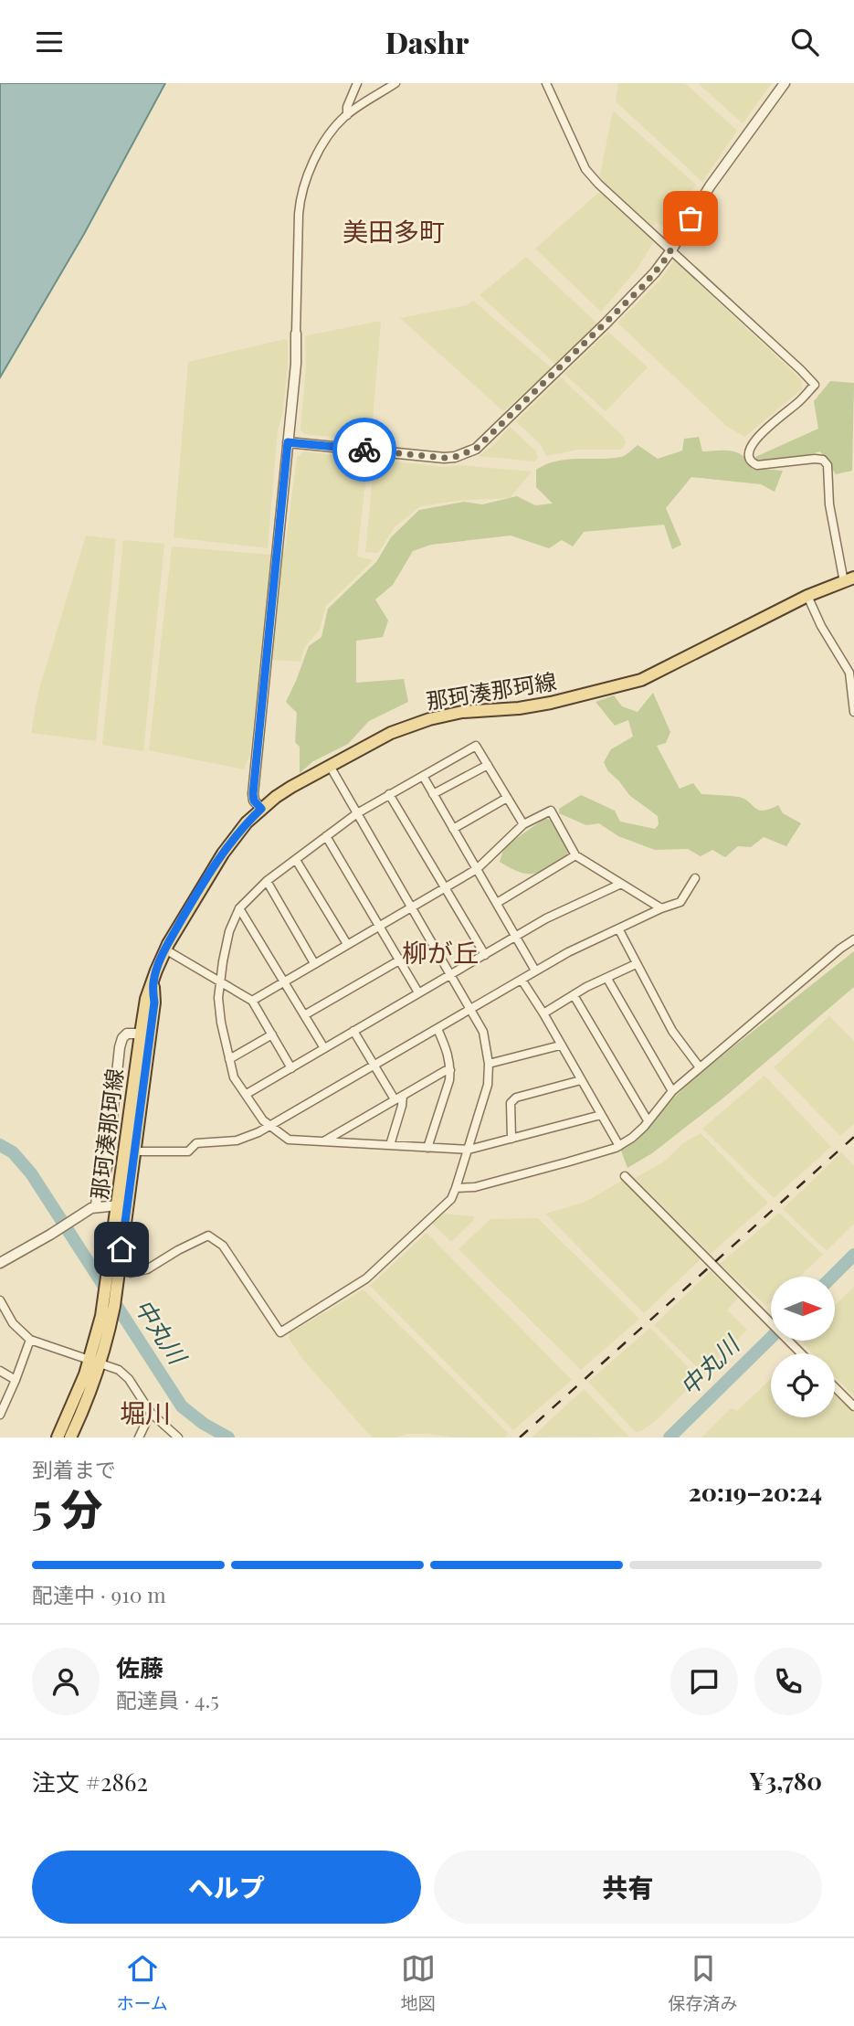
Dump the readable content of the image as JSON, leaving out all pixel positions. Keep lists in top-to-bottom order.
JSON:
{
  "streets": {
    "main road": ["那珂湊那珂線"]
  },
  "districts": ["美田多町", "柳が丘", "堀川"],
  "water": ["中丸川"],
  "north": "right",
  "page": {
    "header": "Dashr",
    "heading": ["5 分", "到着まで", "20:19–20:24"],
    "panel": [
      "佐藤",
      "配達員 · 4.5",
      "注文 #2862",
      "¥3,780"
    ],
    "bar": "配達中 · 910 m",
    "buttons": ["ヘルプ", "共有"],
    "tabs": ["ホーム", "地図", "保存済み"]
  }
}
